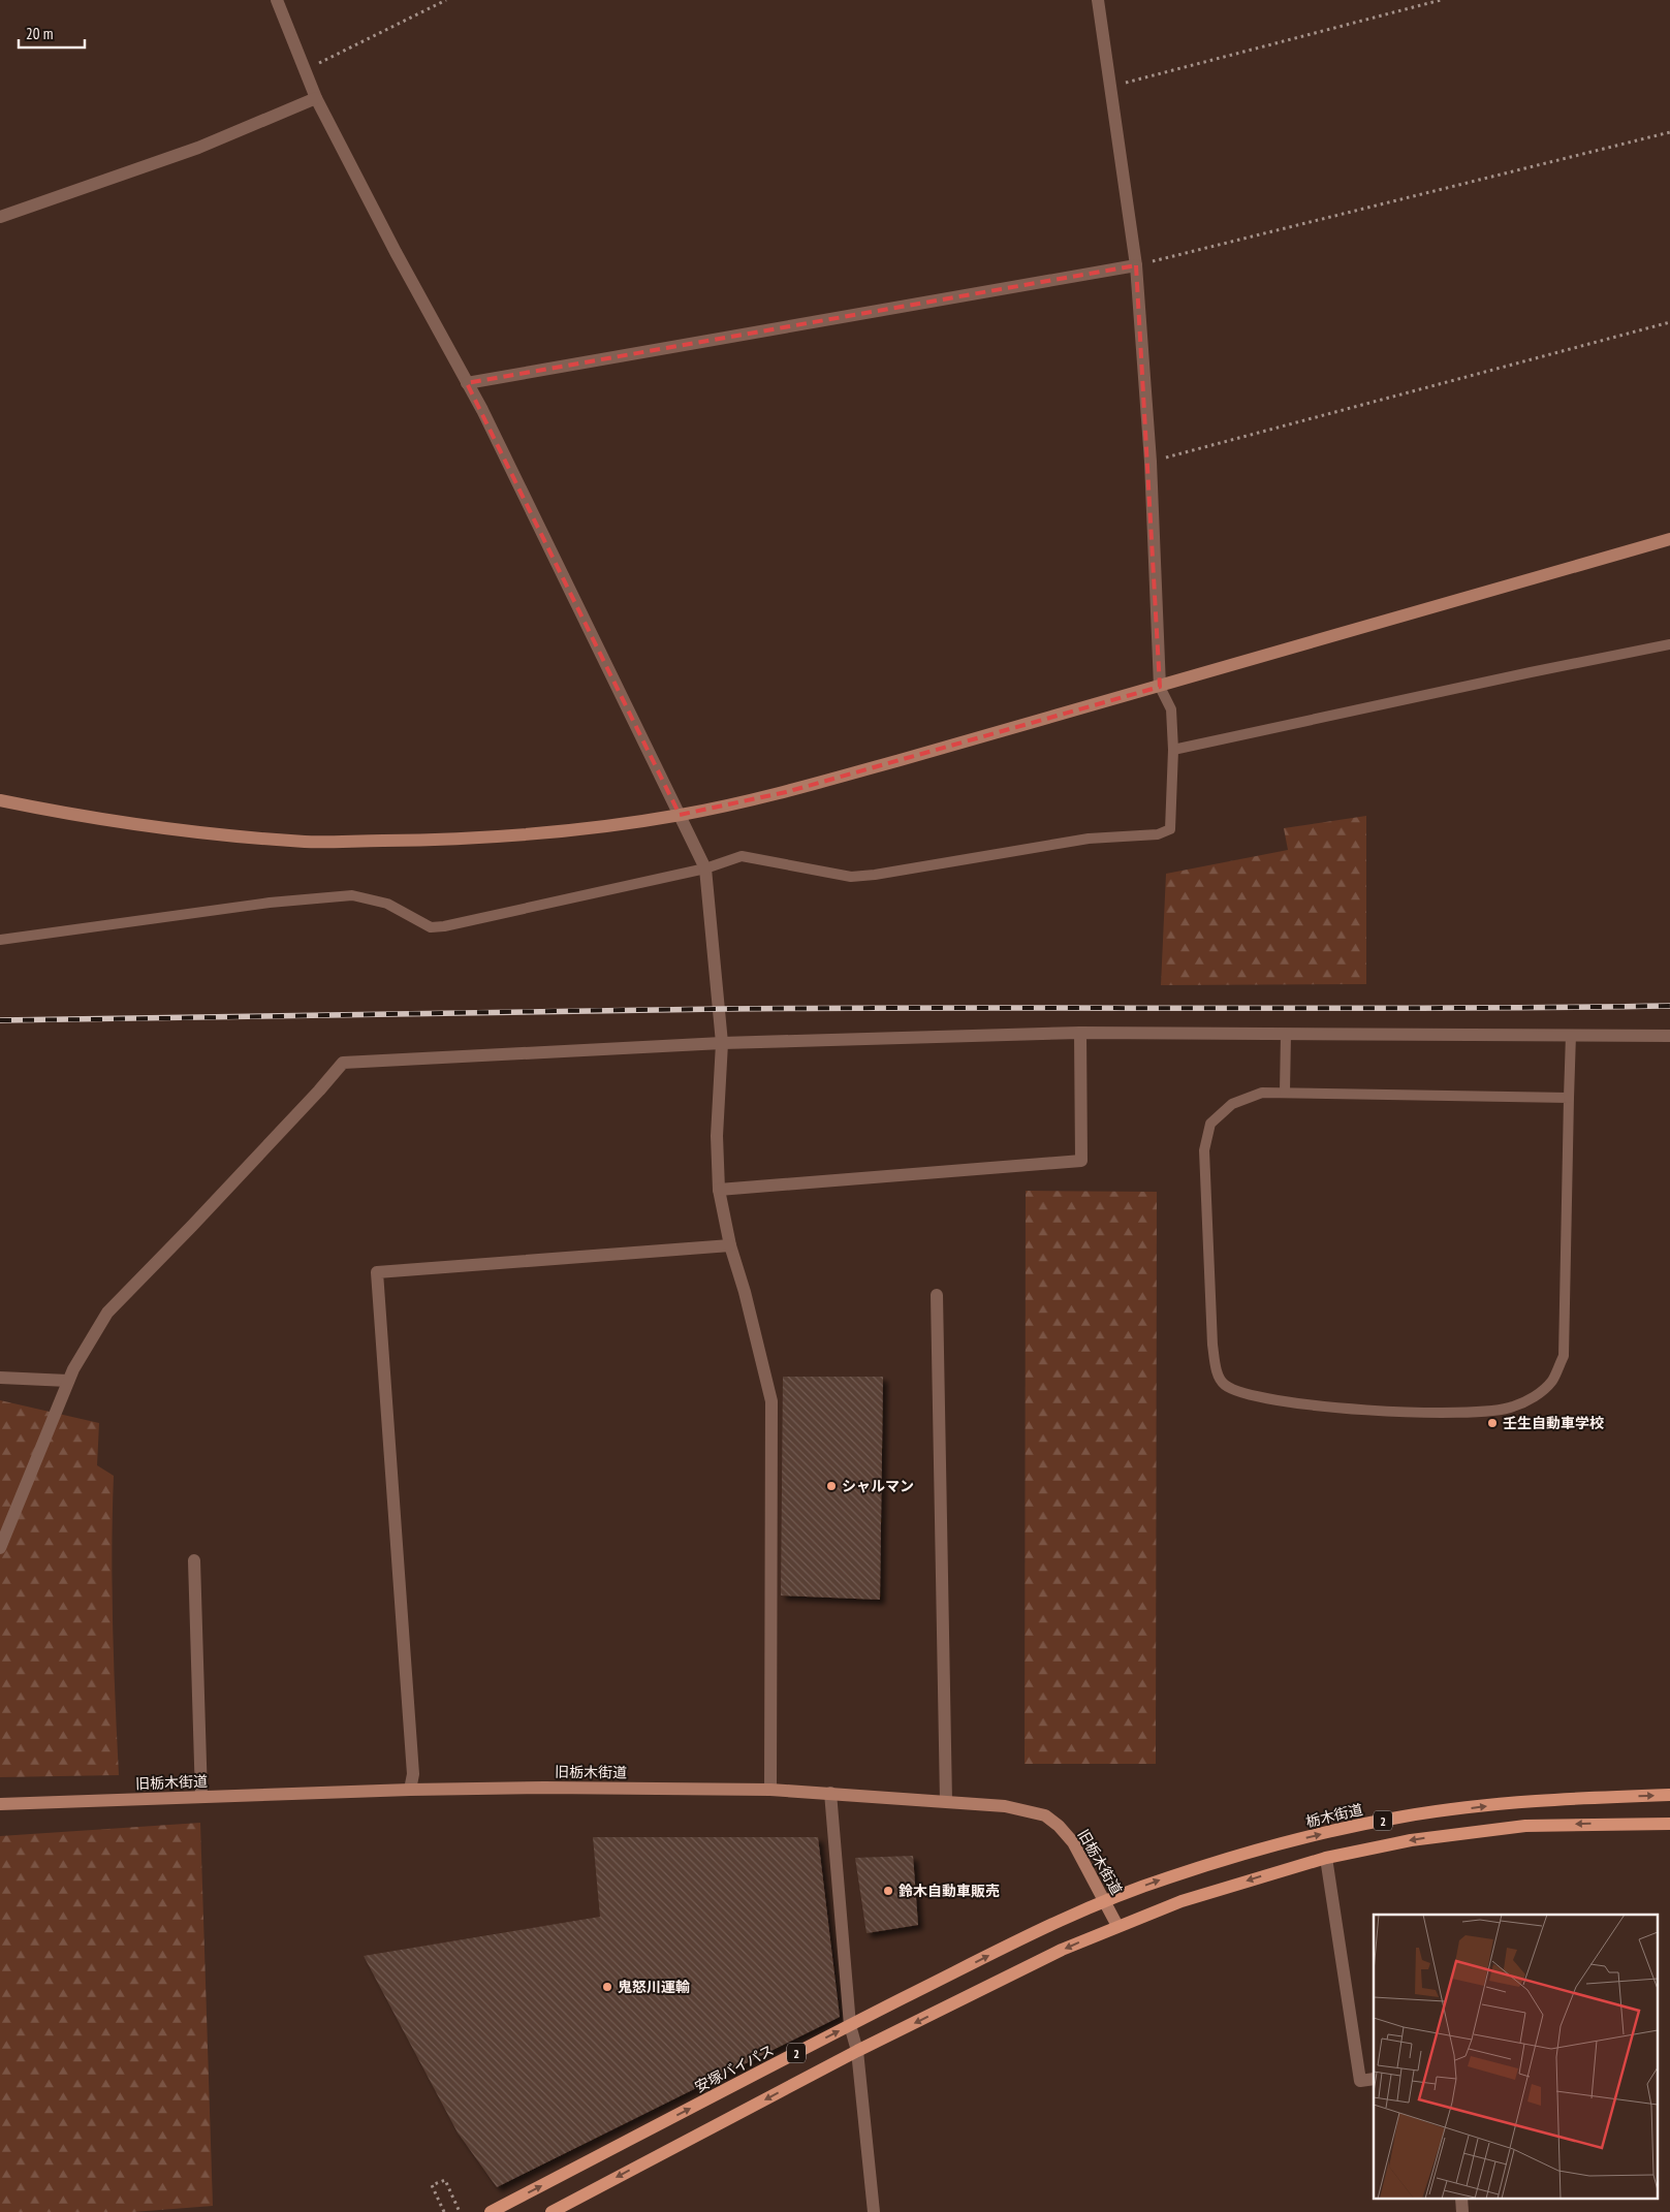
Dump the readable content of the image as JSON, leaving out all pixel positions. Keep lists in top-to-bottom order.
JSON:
{
  "streets": {
    "main road": ["栃木街道", "2", "安塚バイパス"],
    "street": ["旧栃木街道"]
  },
  "crossings": [
    ["旧栃木街道", "栃木街道"],
    ["旧栃木街道", "2"],
    ["旧栃木街道", "安塚バイパス"],
    ["栃木街道", "安塚バイパス"]
  ],
  "places": [
    "壬生自動車学校",
    "シャルマン",
    "鈴木自動車販売",
    "鬼怒川運輸"
  ],
  "scale_bar": "20 m"
}
